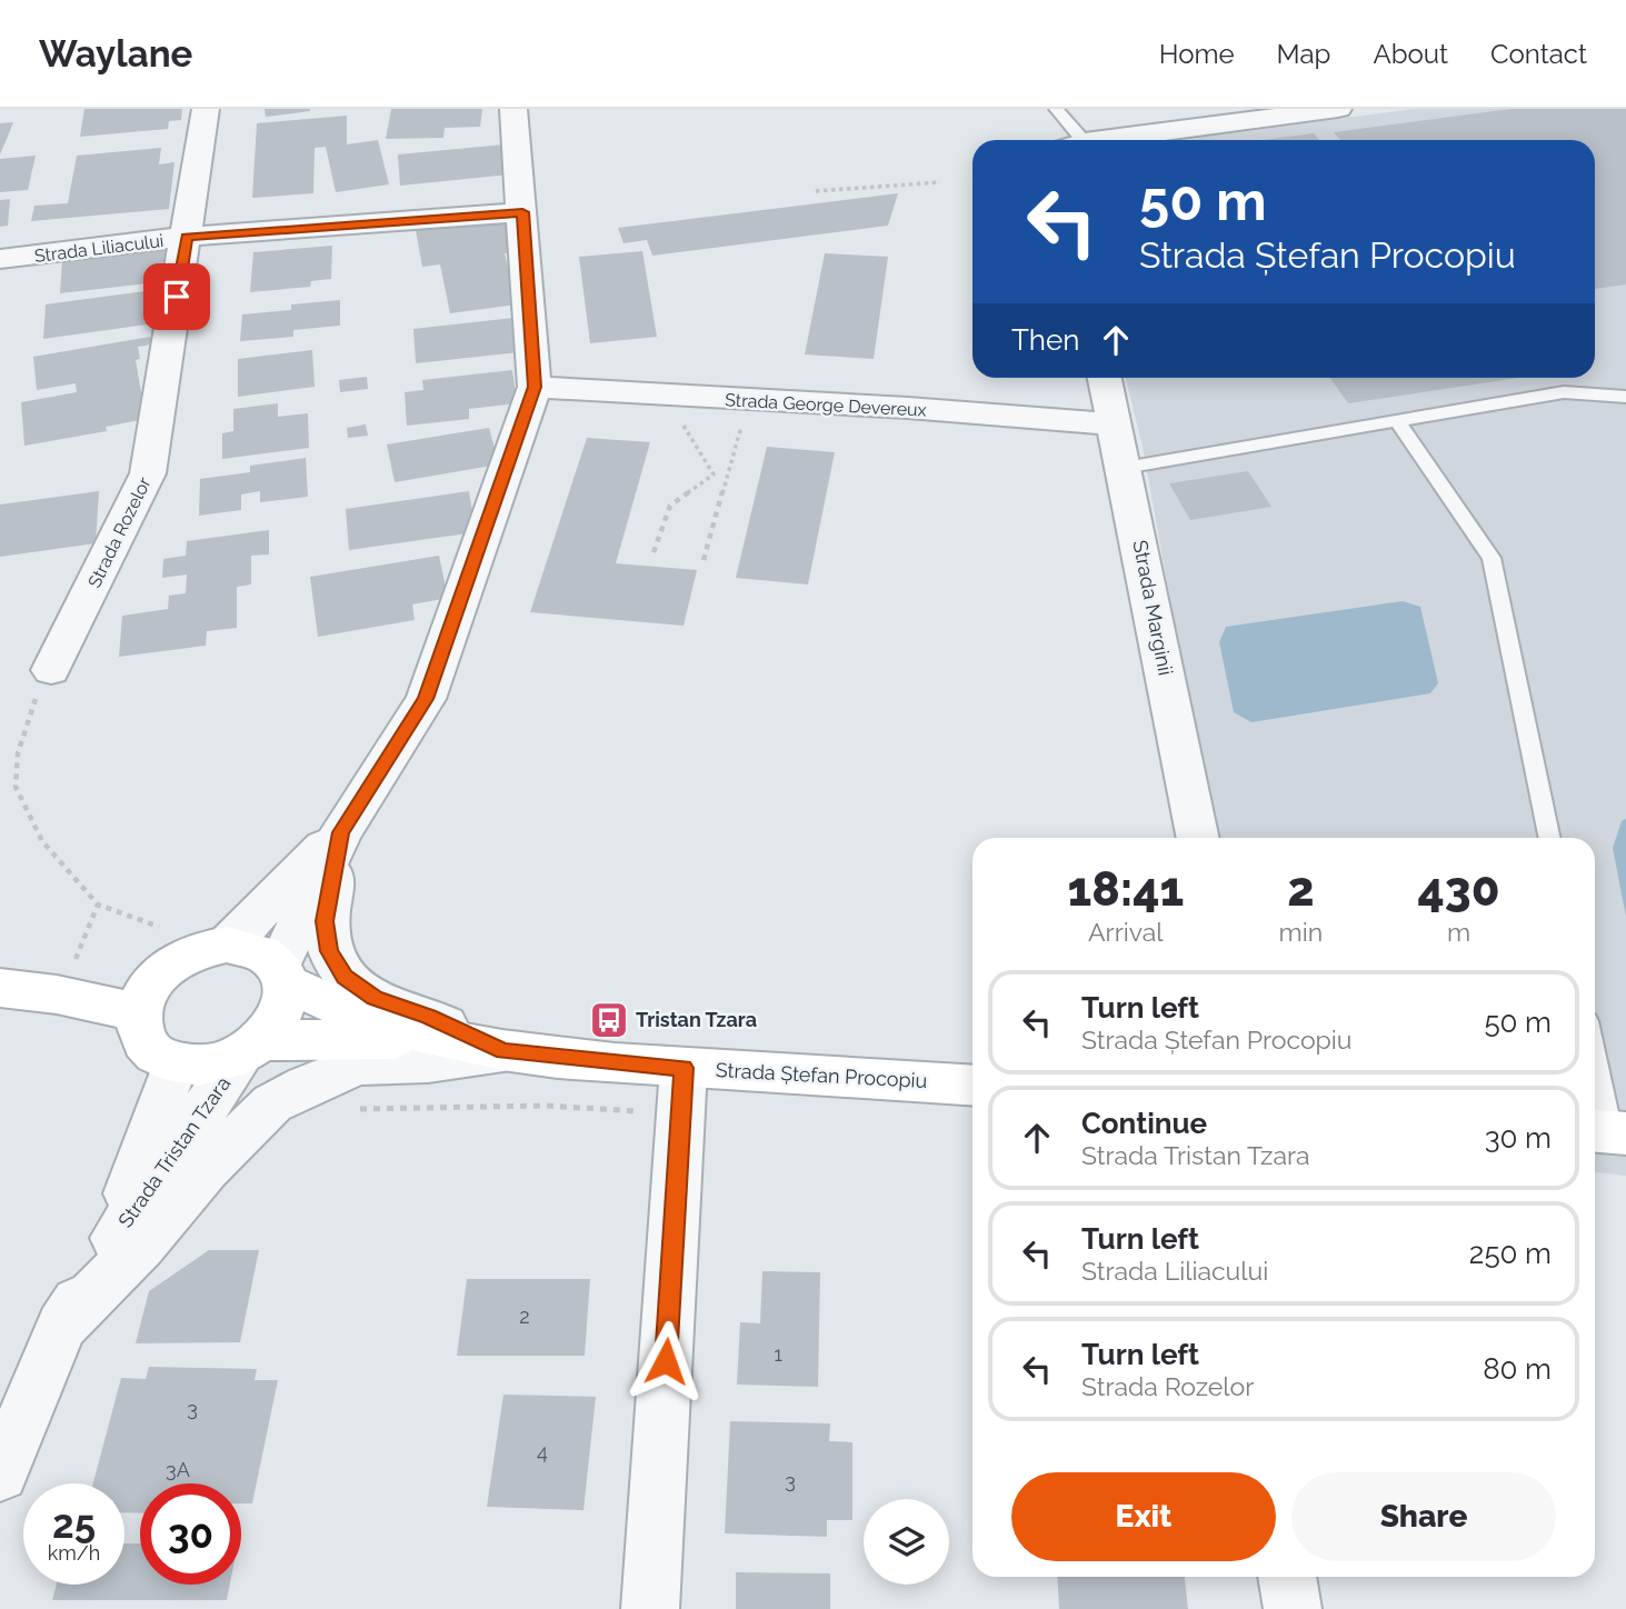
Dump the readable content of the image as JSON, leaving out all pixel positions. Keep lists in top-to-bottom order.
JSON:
{
  "streets": {
    "street": [
      "Strada Liliacului",
      "Strada George Devereux",
      "Strada Rozelor",
      "Strada Marginii",
      "Strada Ștefan Procopiu",
      "Strada Tristan Tzara"
    ]
  },
  "crossings": [
    ["Strada Liliacului", "Strada Rozelor"],
    ["Strada George Devereux", "Strada Marginii"],
    ["Strada Ștefan Procopiu", "Strada Tristan Tzara"]
  ],
  "places": {
    "bus stop": ["Tristan Tzara"]
  },
  "house_numbers": [
    "2",
    "1",
    "3",
    "4",
    "3A",
    "3"
  ],
  "page": {
    "header": "Waylane",
    "nav": [
      "Home",
      "Map",
      "About",
      "Contact"
    ],
    "turn": ["50 m", "Strada Ștefan Procopiu"],
    "then": "Then",
    "eta": [
      "18:41",
      "Arrival",
      "2",
      "min",
      "430",
      "m"
    ],
    "list": [
      {
        "name": "Turn left",
        "note": "Strada Ștefan Procopiu",
        "value": "50 m"
      },
      {
        "name": "Continue",
        "note": "Strada Tristan Tzara",
        "value": "30 m"
      },
      {
        "name": "Turn left",
        "note": "Strada Liliacului",
        "value": "250 m"
      },
      {
        "name": "Turn left",
        "note": "Strada Rozelor",
        "value": "80 m"
      }
    ],
    "buttons": ["Exit", "Share"],
    "speed": "25 km/h",
    "limit": "30"
  }
}
